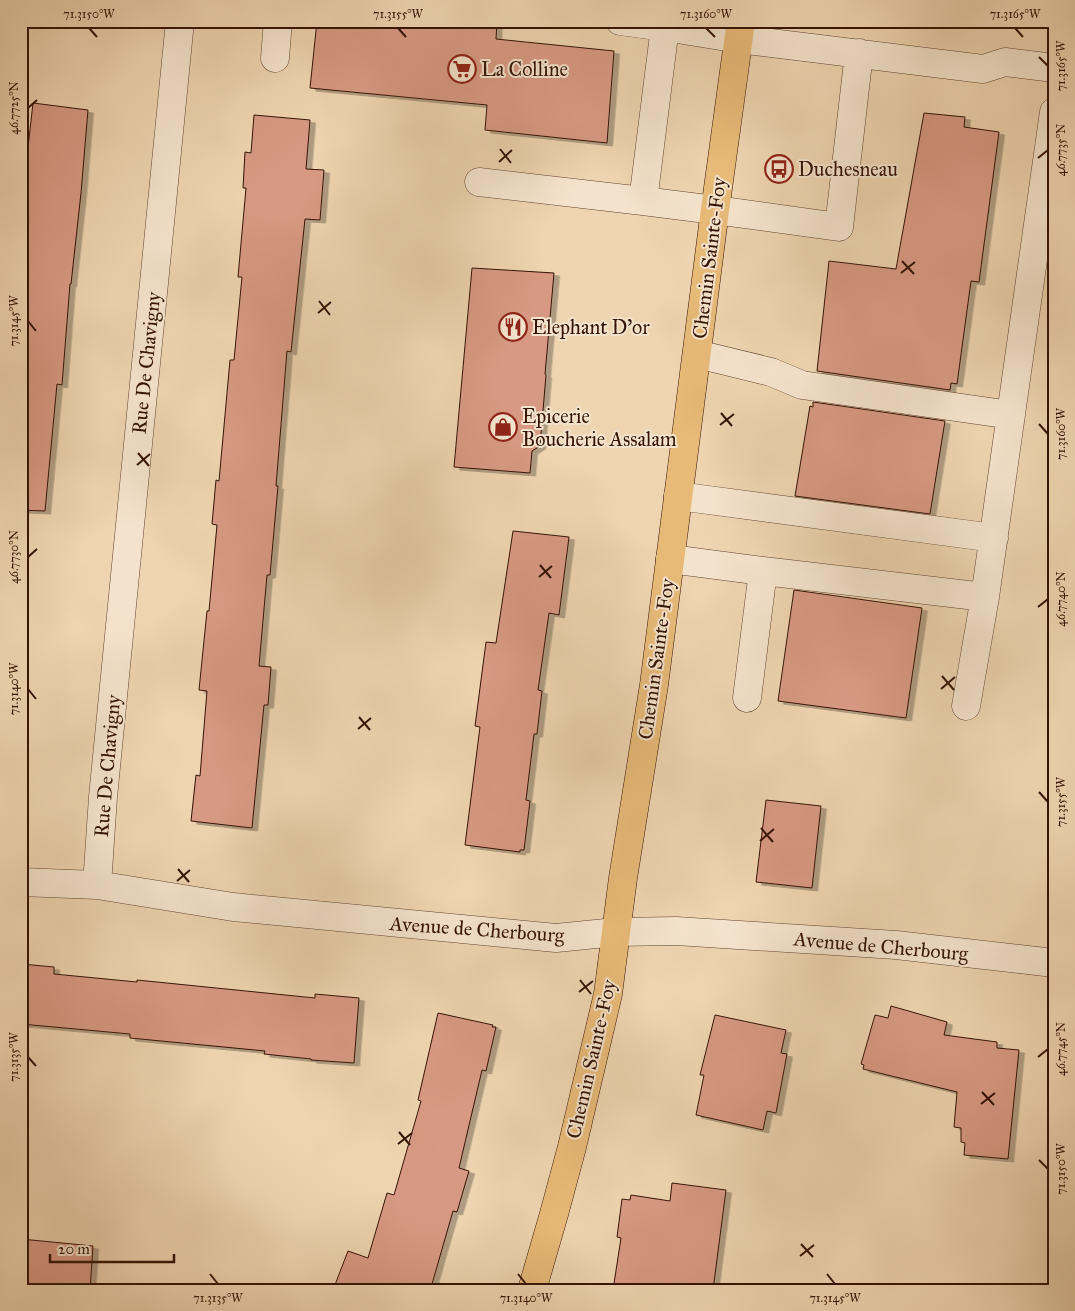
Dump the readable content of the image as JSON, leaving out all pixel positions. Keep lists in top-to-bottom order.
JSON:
{
  "streets": {
    "main road": ["Chemin Sainte-Foy"],
    "street": ["Rue De Chavigny", "Avenue de Cherbourg"]
  },
  "crossings": [
    ["Chemin Sainte-Foy", "Avenue de Cherbourg"],
    ["Rue De Chavigny", "Avenue de Cherbourg"]
  ],
  "places": {
    "supermarket": ["La Colline"],
    "bus stop": ["Duchesneau"],
    "restaurant": ["Elephant D’or"],
    "shop": ["Epicerie Boucherie Assalam"]
  },
  "scale_bar": "20 m",
  "coordinates": [
    "71.3150°W",
    "71.3155°W",
    "71.3160°W",
    "71.3165°W",
    "46.7725°N",
    "46.7735°N",
    "71.3145°W",
    "46.7730°N",
    "46.7740°N",
    "71.3140°W",
    "46.7745°N",
    "71.3135°W"
  ]
}
